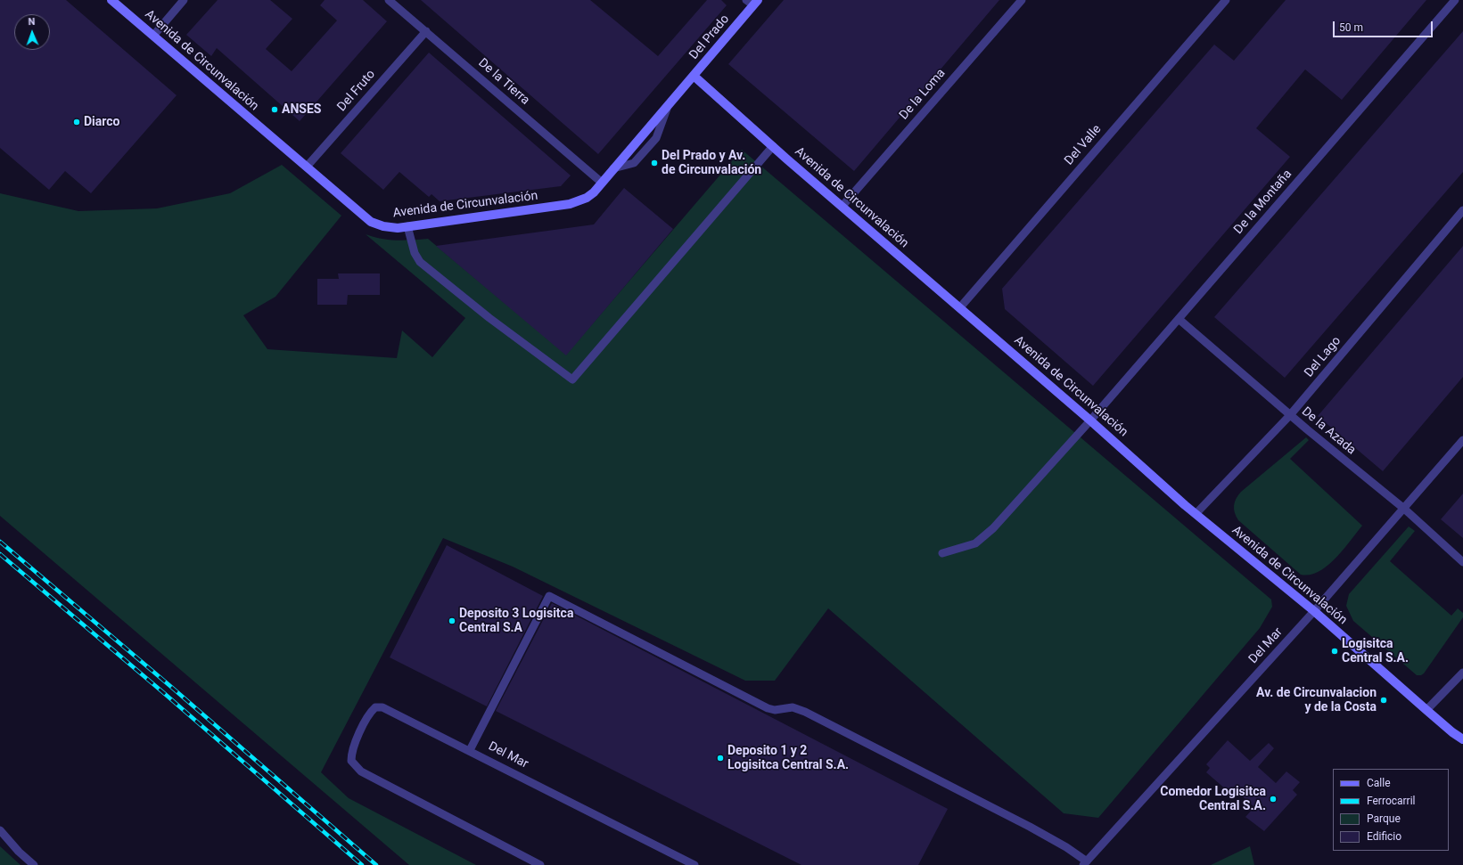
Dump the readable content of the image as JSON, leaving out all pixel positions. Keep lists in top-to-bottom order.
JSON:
{
  "streets": {
    "street": ["Del Prado", "Avenida de Circunvalación"],
    "lane": [
      "De la Tierra",
      "Del Fruto",
      "De la Loma",
      "Del Valle",
      "De la Montaña",
      "Del Lago",
      "De la Azada",
      "Del Mar"
    ]
  },
  "crossings": [
    ["Del Prado", "Avenida de Circunvalación"],
    ["Avenida de Circunvalación", "De la Tierra"],
    ["Avenida de Circunvalación", "Del Fruto"],
    ["Avenida de Circunvalación", "De la Loma"],
    ["Avenida de Circunvalación", "Del Valle"],
    ["Avenida de Circunvalación", "De la Montaña"],
    ["Avenida de Circunvalación", "Del Lago"],
    ["Avenida de Circunvalación", "Del Mar"],
    ["De la Tierra", "Del Fruto"],
    ["De la Montaña", "De la Azada"],
    ["Del Lago", "De la Azada"],
    ["De la Azada", "Del Mar"]
  ],
  "places": [
    "ANSES",
    "Diarco",
    "Del Prado y Av. de Circunvalación",
    "Deposito 3 Logisitca Central S.A",
    "Logisitca Central S.A.",
    "Av. de Circunvalacion y de la Costa",
    "Deposito 1 y 2 Logisitca Central S.A.",
    "Comedor Logisitca Central S.A."
  ],
  "legend": [
    "Calle",
    "Ferrocarril",
    "Parque",
    "Edificio"
  ],
  "scale_bar": "50 m",
  "north": "top"
}
